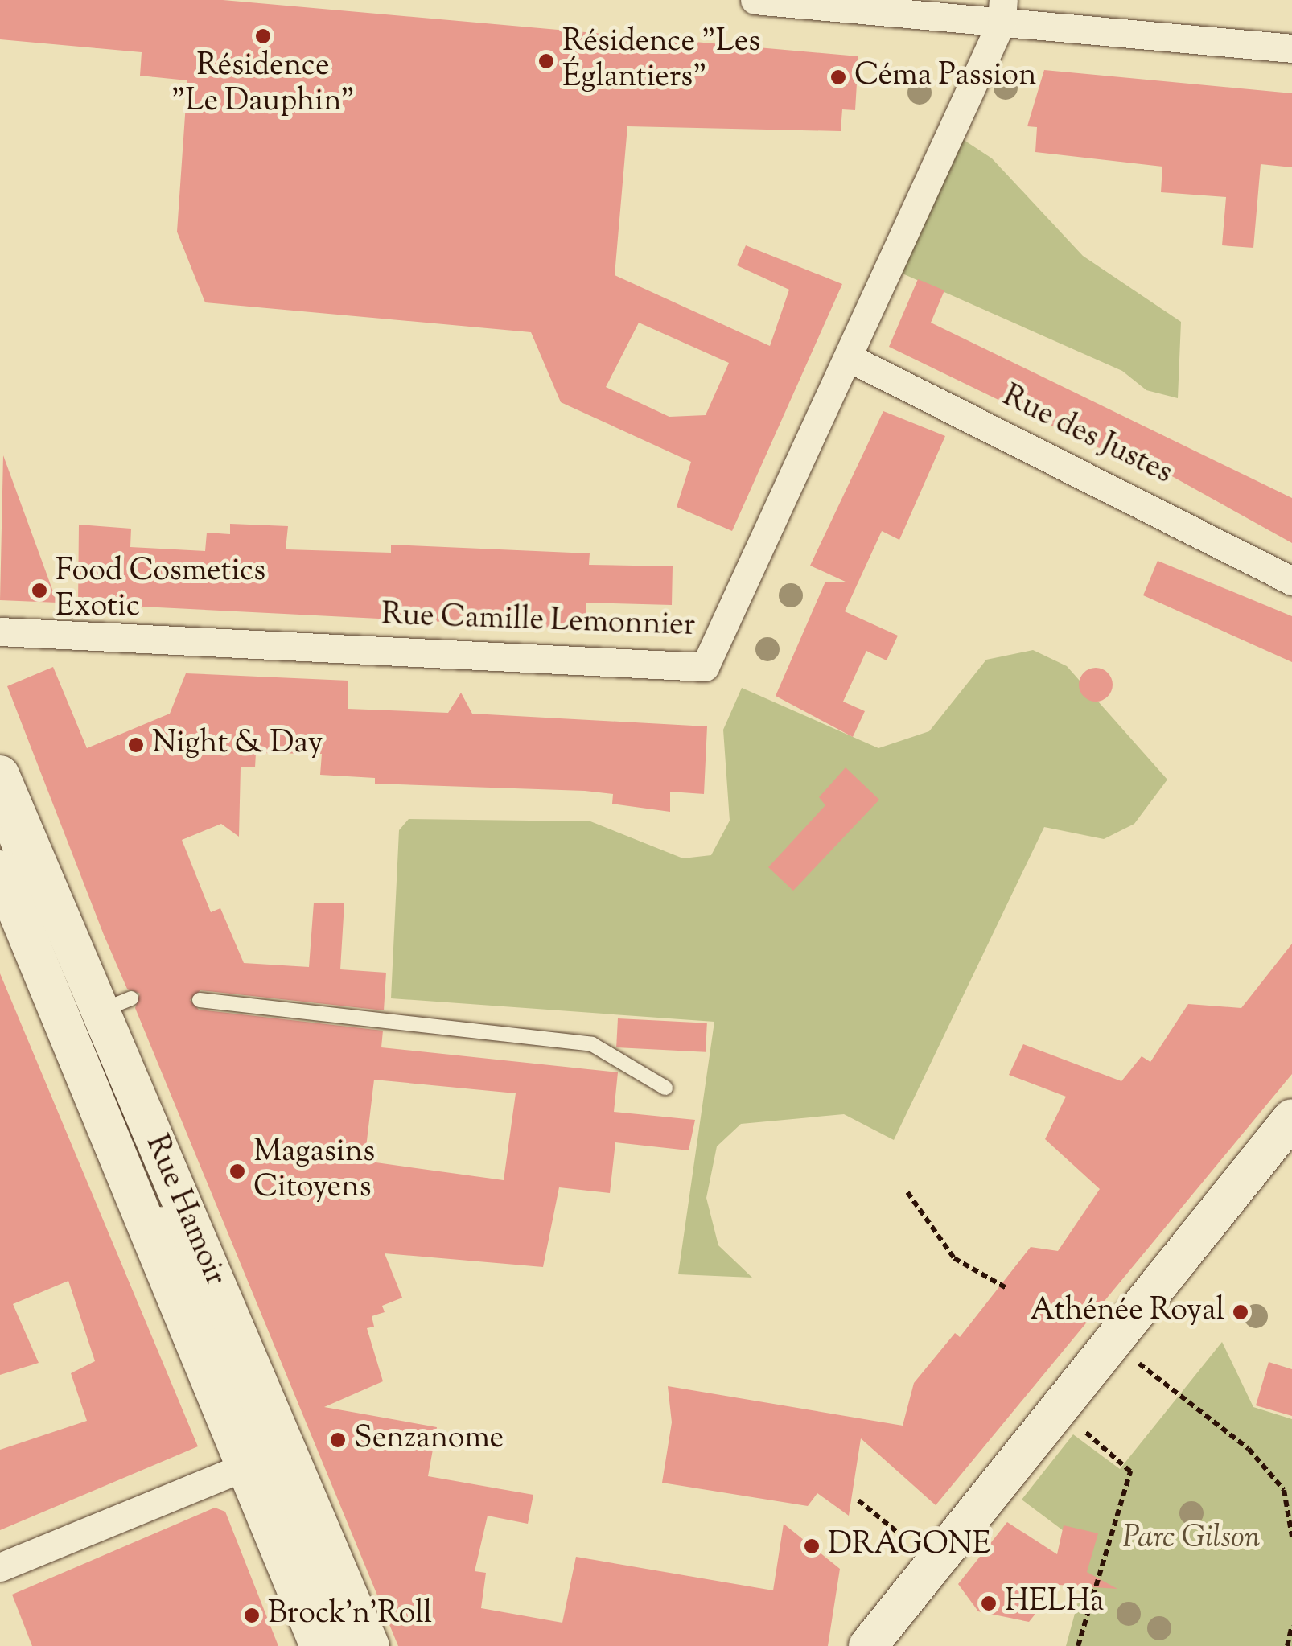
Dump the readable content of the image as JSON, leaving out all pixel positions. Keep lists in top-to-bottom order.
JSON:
{
  "streets": {
    "main road": ["Rue Hamoir"],
    "street": ["Rue des Justes", "Rue Camille Lemonnier"]
  },
  "crossings": [
    ["Rue des Justes", "Rue Camille Lemonnier"]
  ],
  "parks": ["Parc Gilson"],
  "places": [
    "Résidence \"Le Dauphin\"",
    "Résidence \"Les Églantiers\"",
    "Céma Passion",
    "Food Cosmetics Exotic",
    "Night & Day",
    "Magasins Citoyens",
    "Athénée Royal",
    "Senzanome",
    "DRAGONE",
    "HELHa",
    "Brock'n'Roll"
  ]
}
